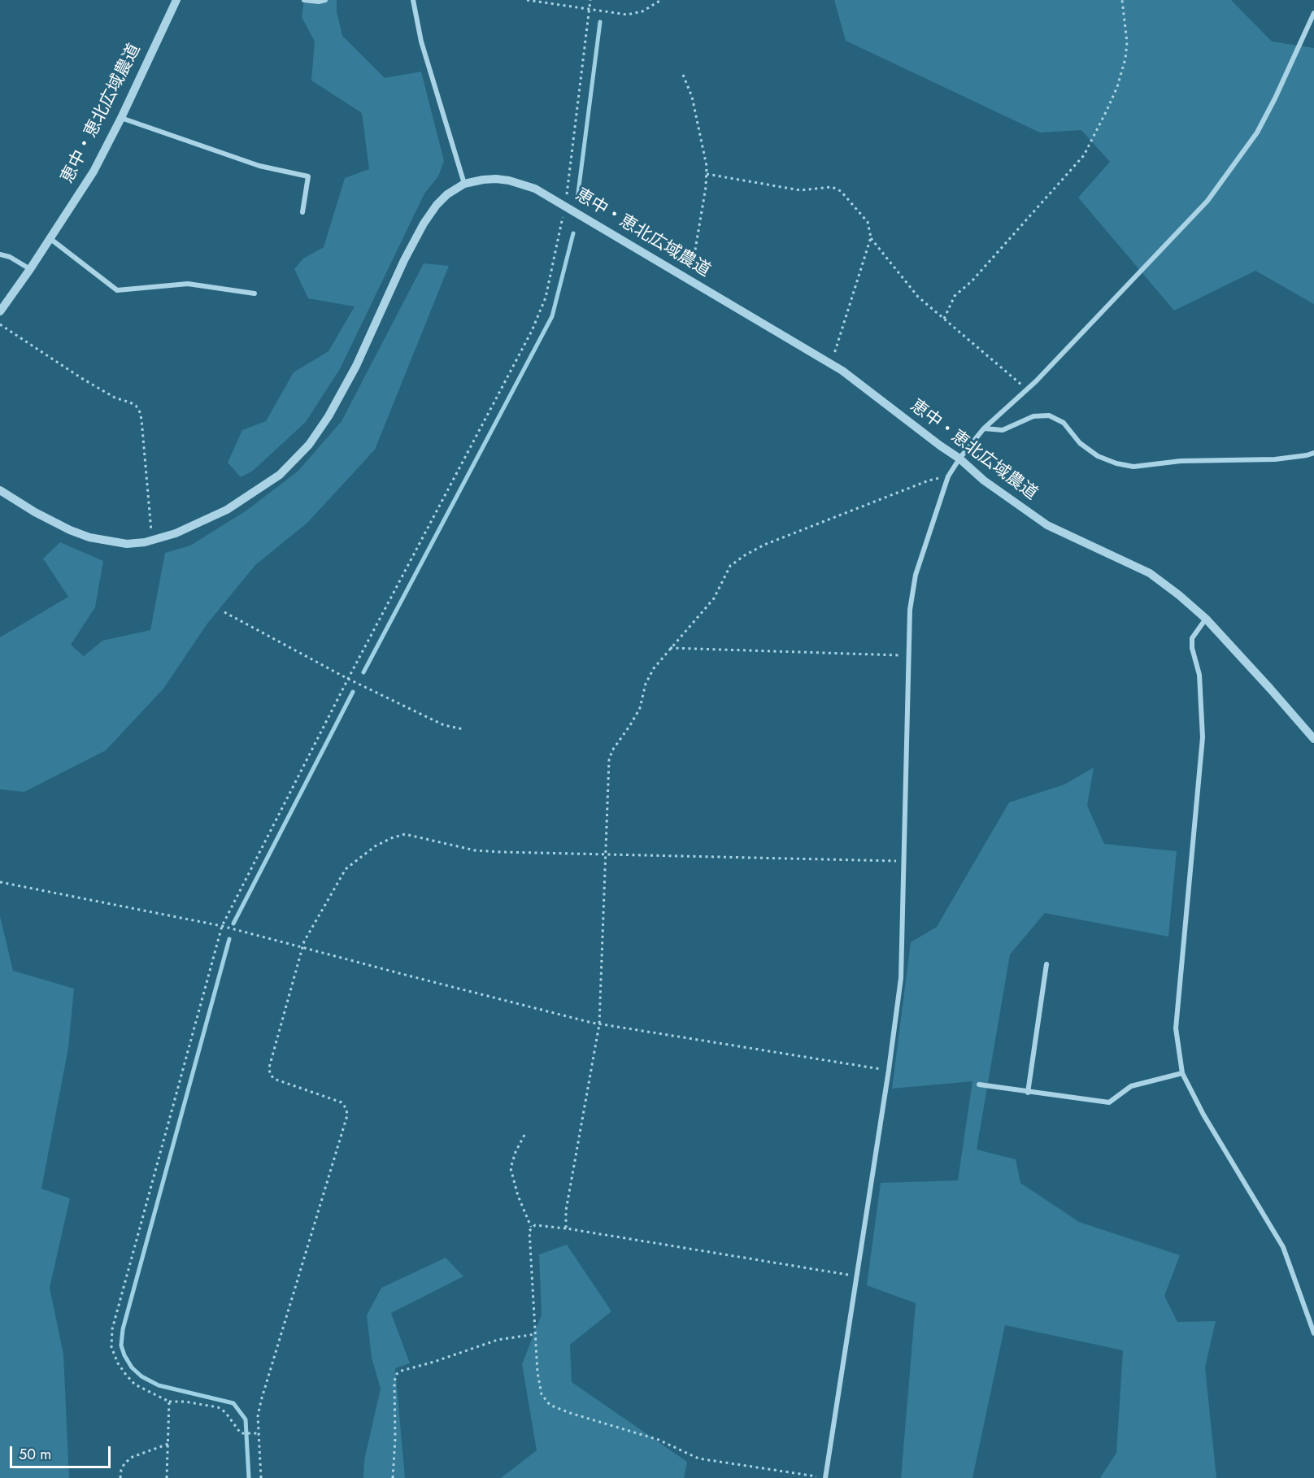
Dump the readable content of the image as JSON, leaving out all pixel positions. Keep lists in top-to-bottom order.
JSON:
{
  "streets": {
    "street": ["恵中・恵北広域農道"]
  },
  "scale_bar": "50 m"
}
